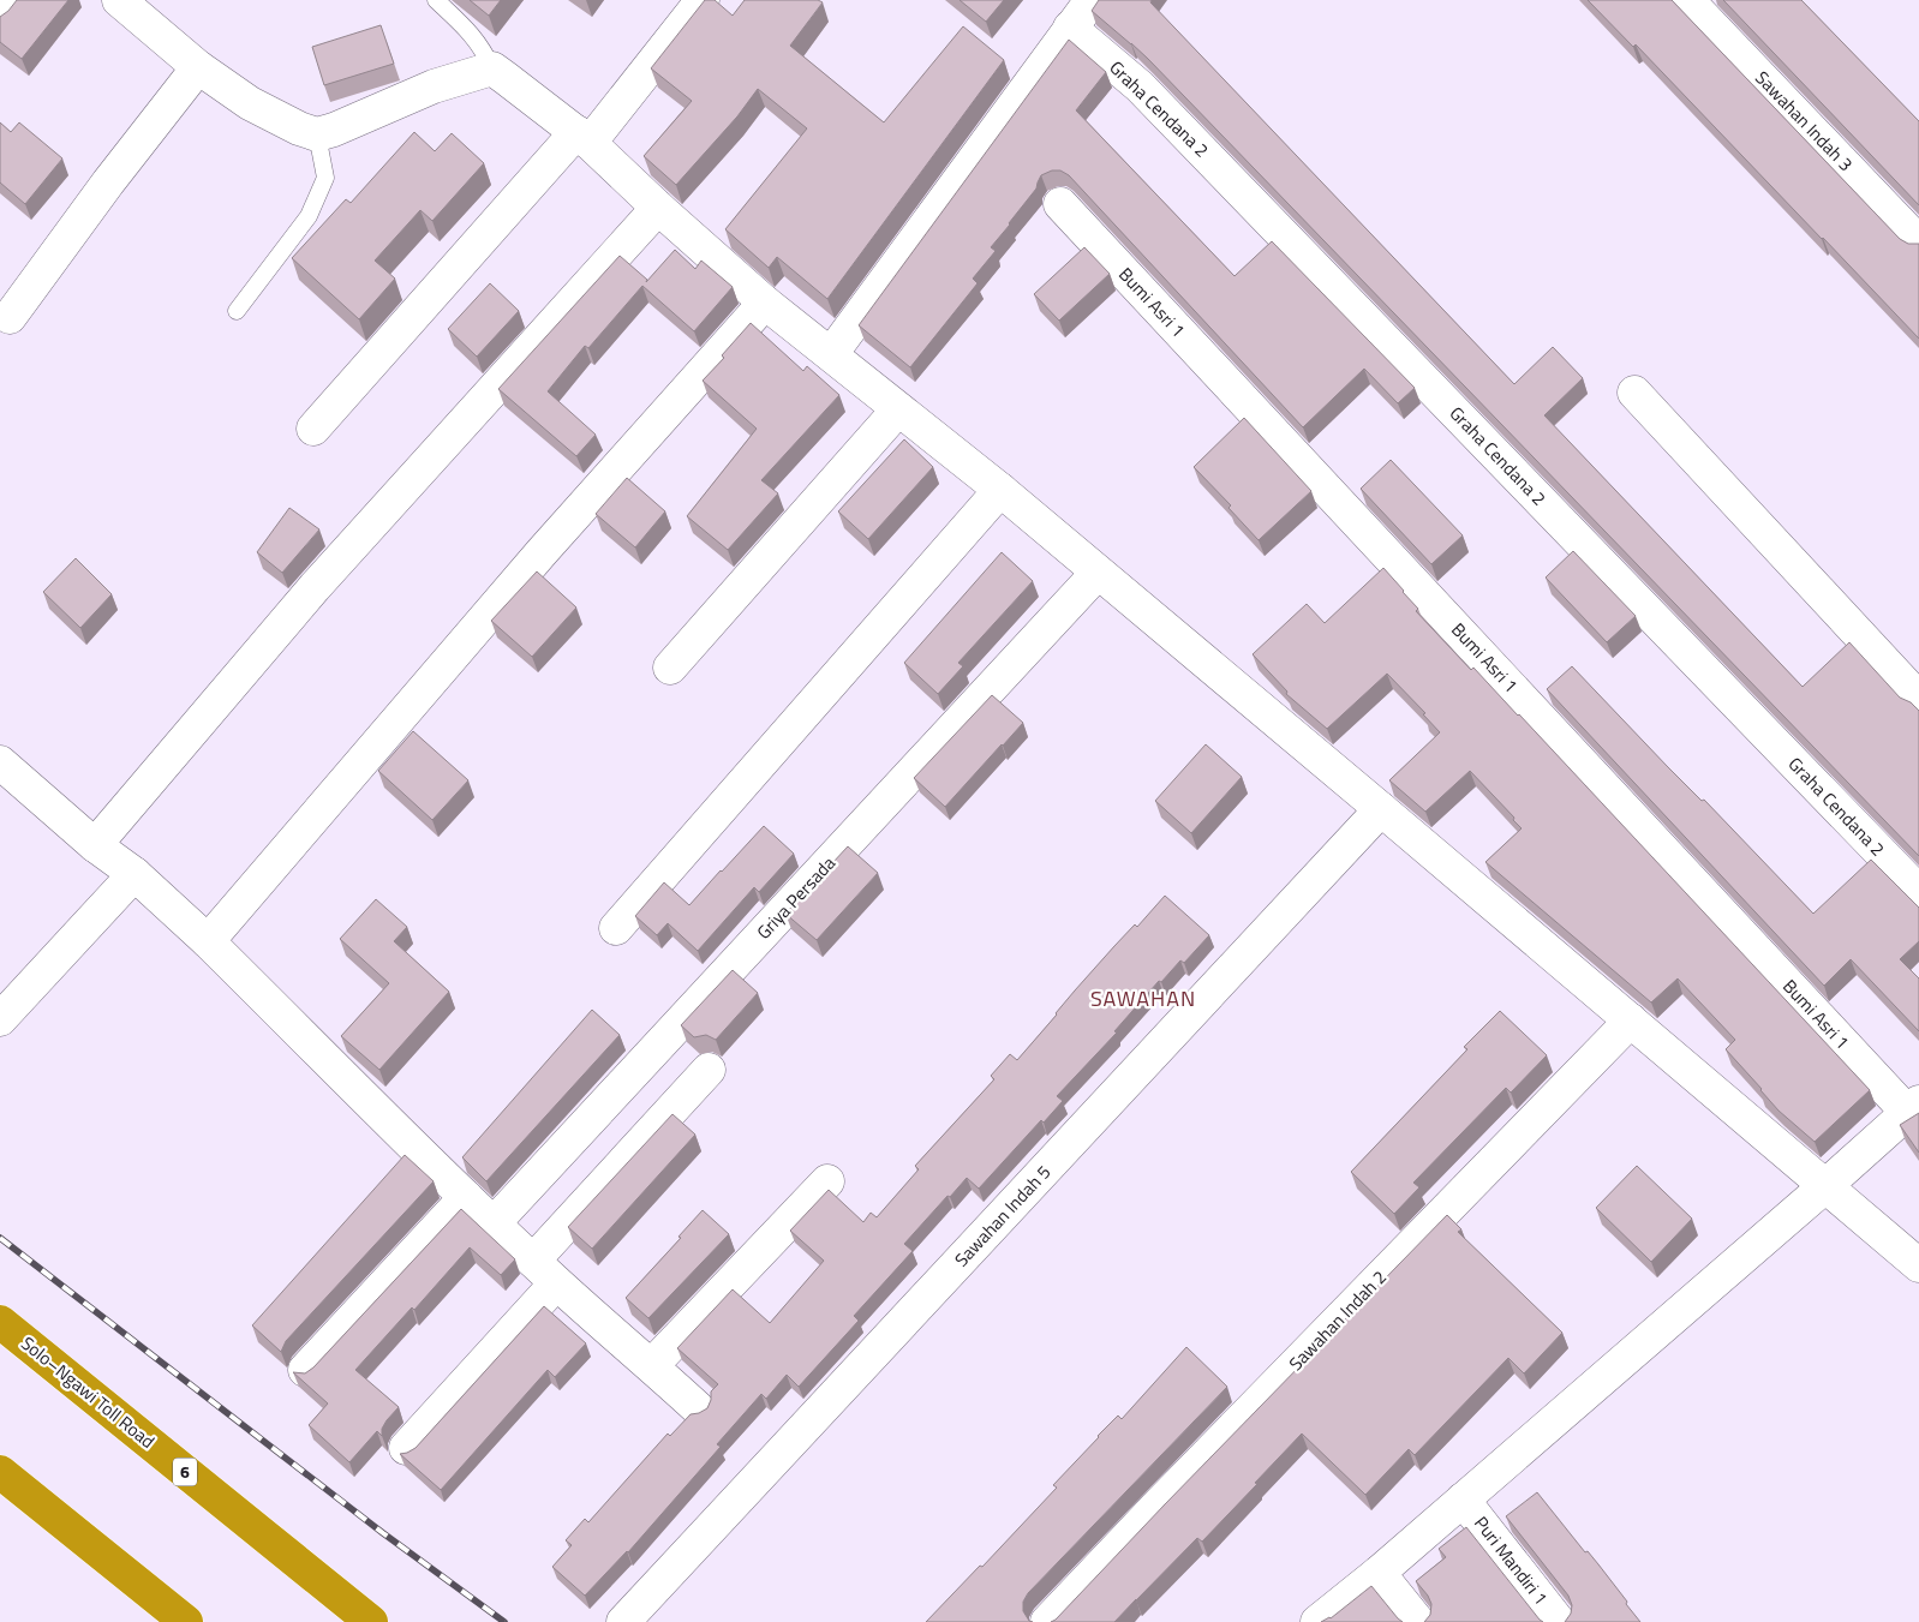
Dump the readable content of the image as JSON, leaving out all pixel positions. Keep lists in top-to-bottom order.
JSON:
{
  "streets": {
    "highway": ["Solo–Ngawi Toll Road", "6"],
    "street": [
      "Graha Cendana 2",
      "Sawahan Indah 3",
      "Bumi Asri 1",
      "Griya Persada",
      "Sawahan Indah 5",
      "Sawahan Indah 2",
      "Puri Mandiri 1"
    ]
  },
  "districts": ["SAWAHAN"]
}
